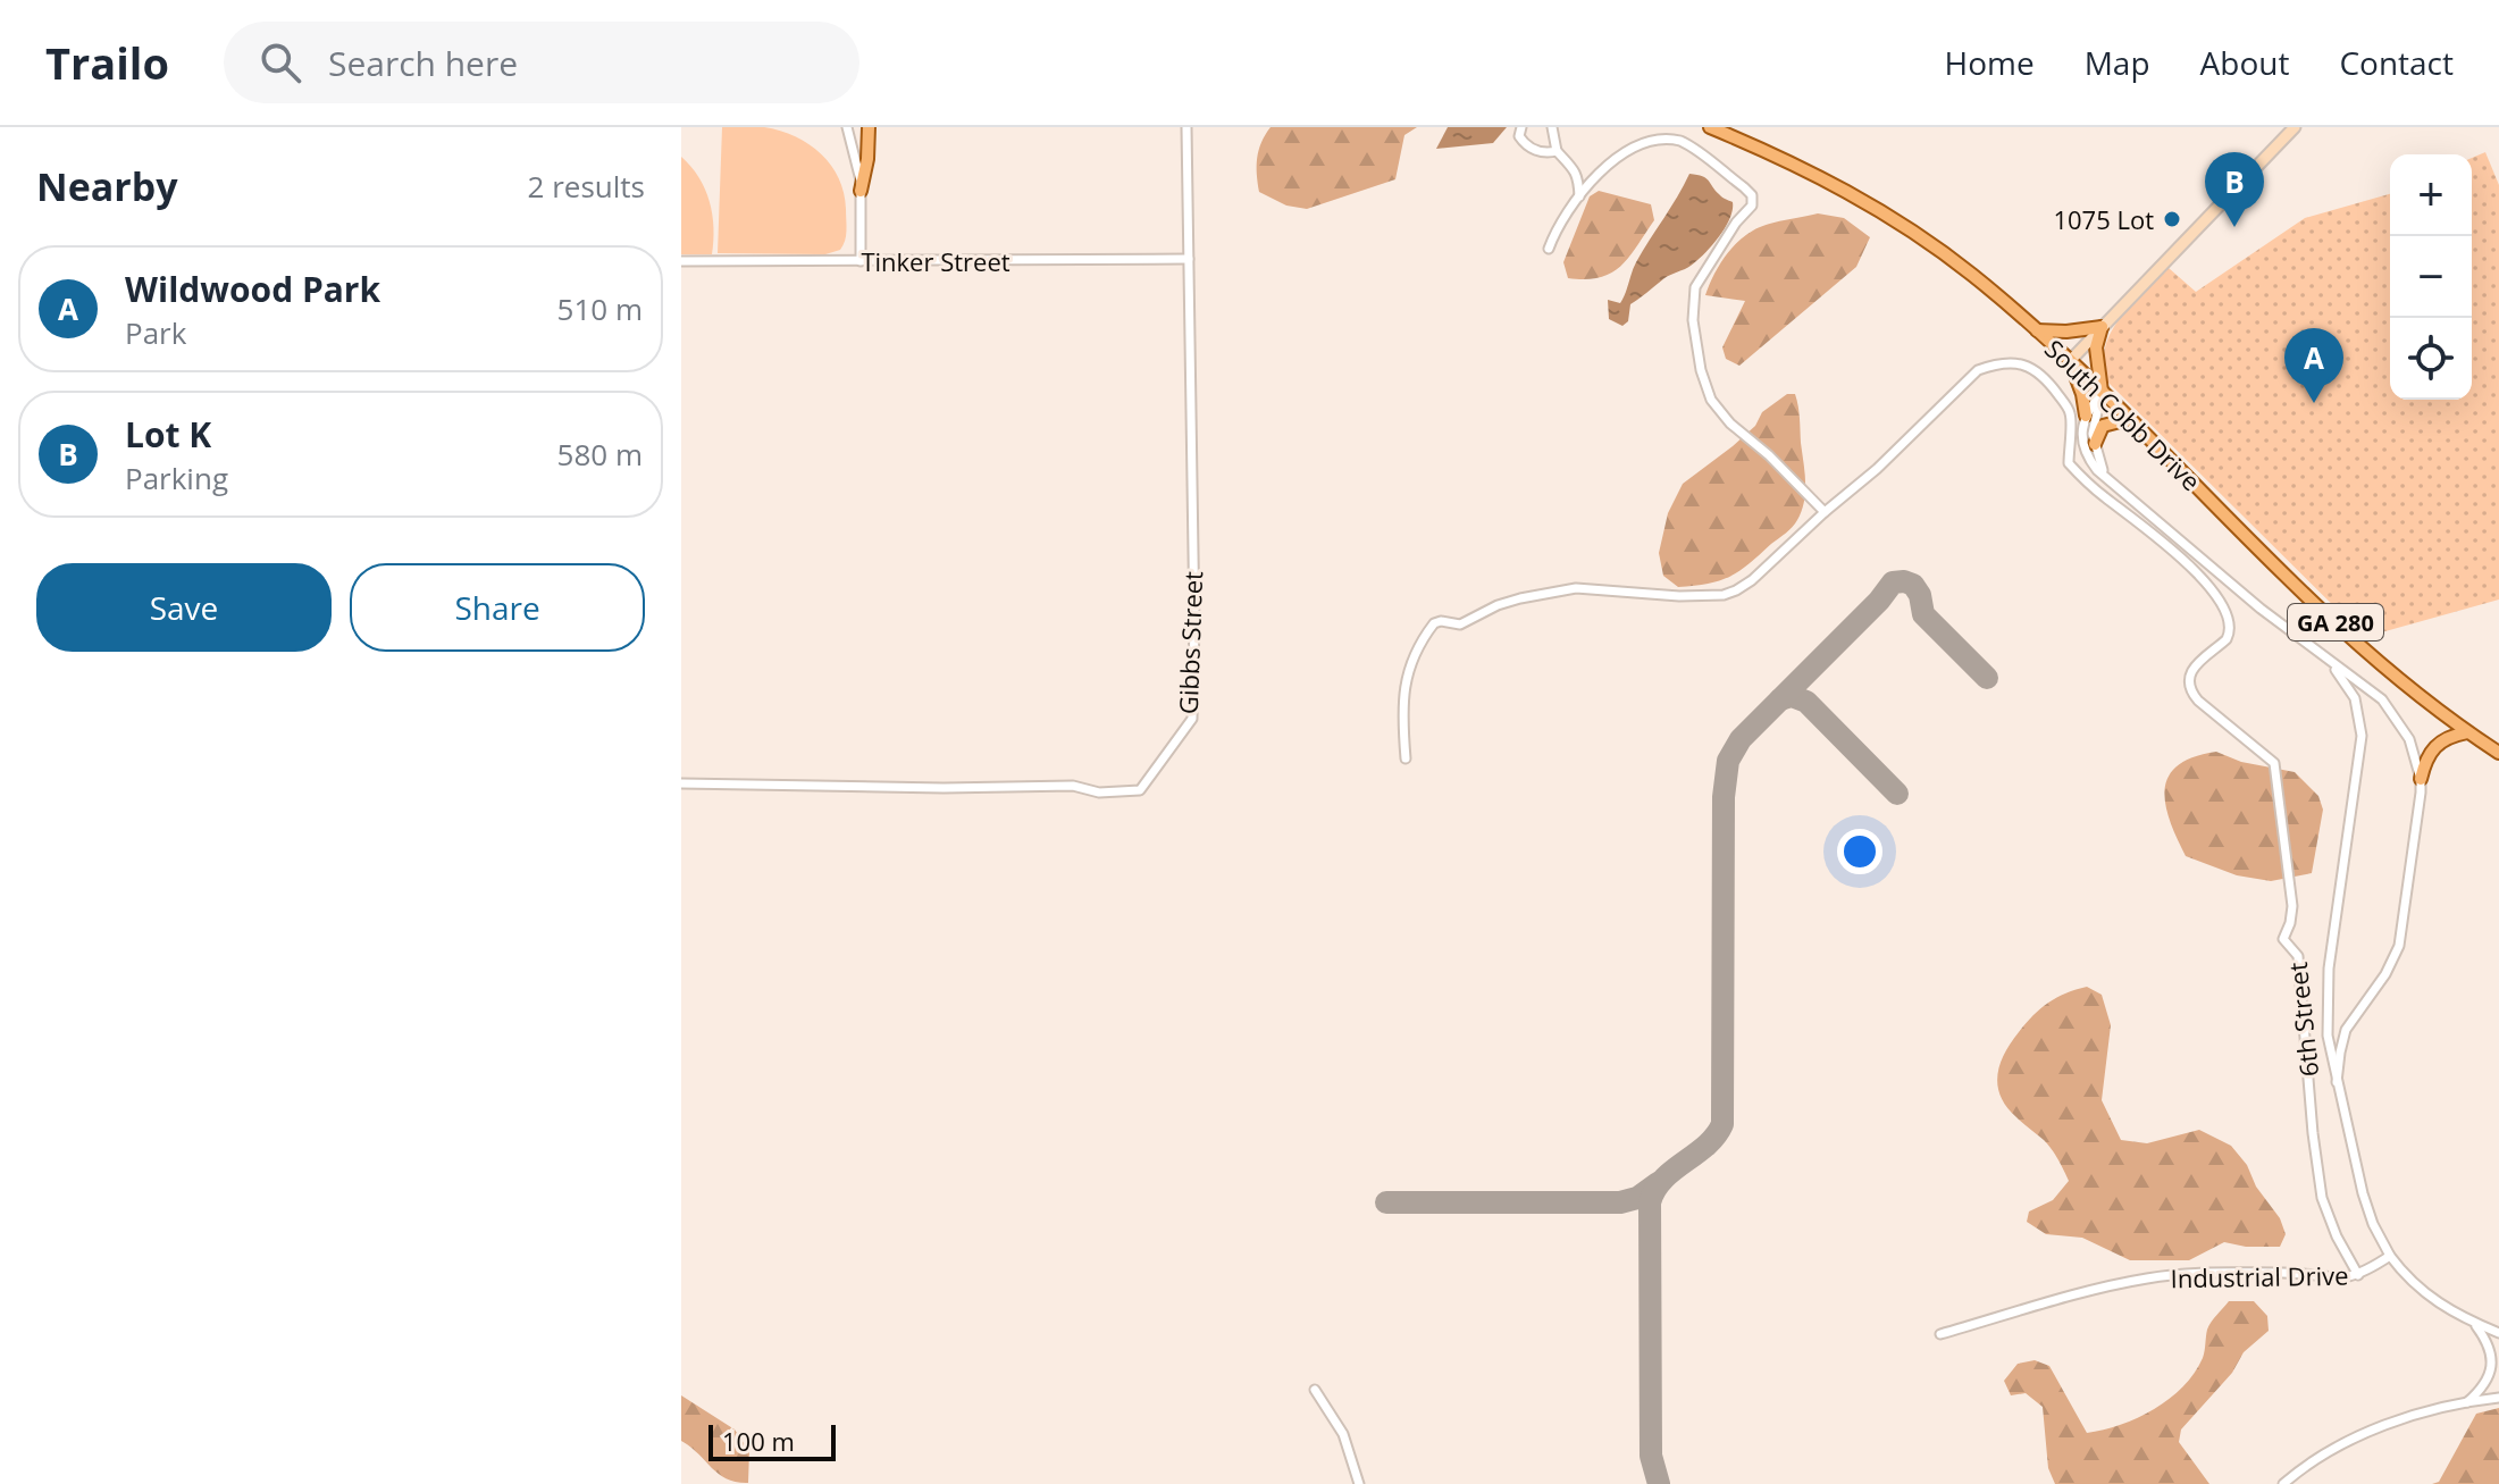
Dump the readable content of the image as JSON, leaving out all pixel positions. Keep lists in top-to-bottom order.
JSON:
{
  "streets": {
    "main road": ["South Cobb Drive", "GA 280"],
    "street": [
      "Tinker Street",
      "Gibbs Street",
      "6th Street",
      "Industrial Drive"
    ]
  },
  "crossings": [
    ["Tinker Street", "Gibbs Street"],
    ["6th Street", "Industrial Drive"]
  ],
  "places": ["1075 Lot"],
  "scale_bar": "100 m",
  "page": {
    "header": "Trailo",
    "search": "Search here",
    "nav": [
      "Home",
      "Map",
      "About",
      "Contact"
    ],
    "heading": ["Nearby", "2 results"],
    "pins": ["B", "A"],
    "map_buttons": ["+", "−"],
    "list": [
      {
        "mark": "A",
        "name": "Wildwood Park",
        "note": "Park",
        "value": "510 m"
      },
      {
        "mark": "B",
        "name": "Lot K",
        "note": "Parking",
        "value": "580 m"
      }
    ],
    "buttons": ["Save", "Share"],
    "scale": "100 m"
  }
}
